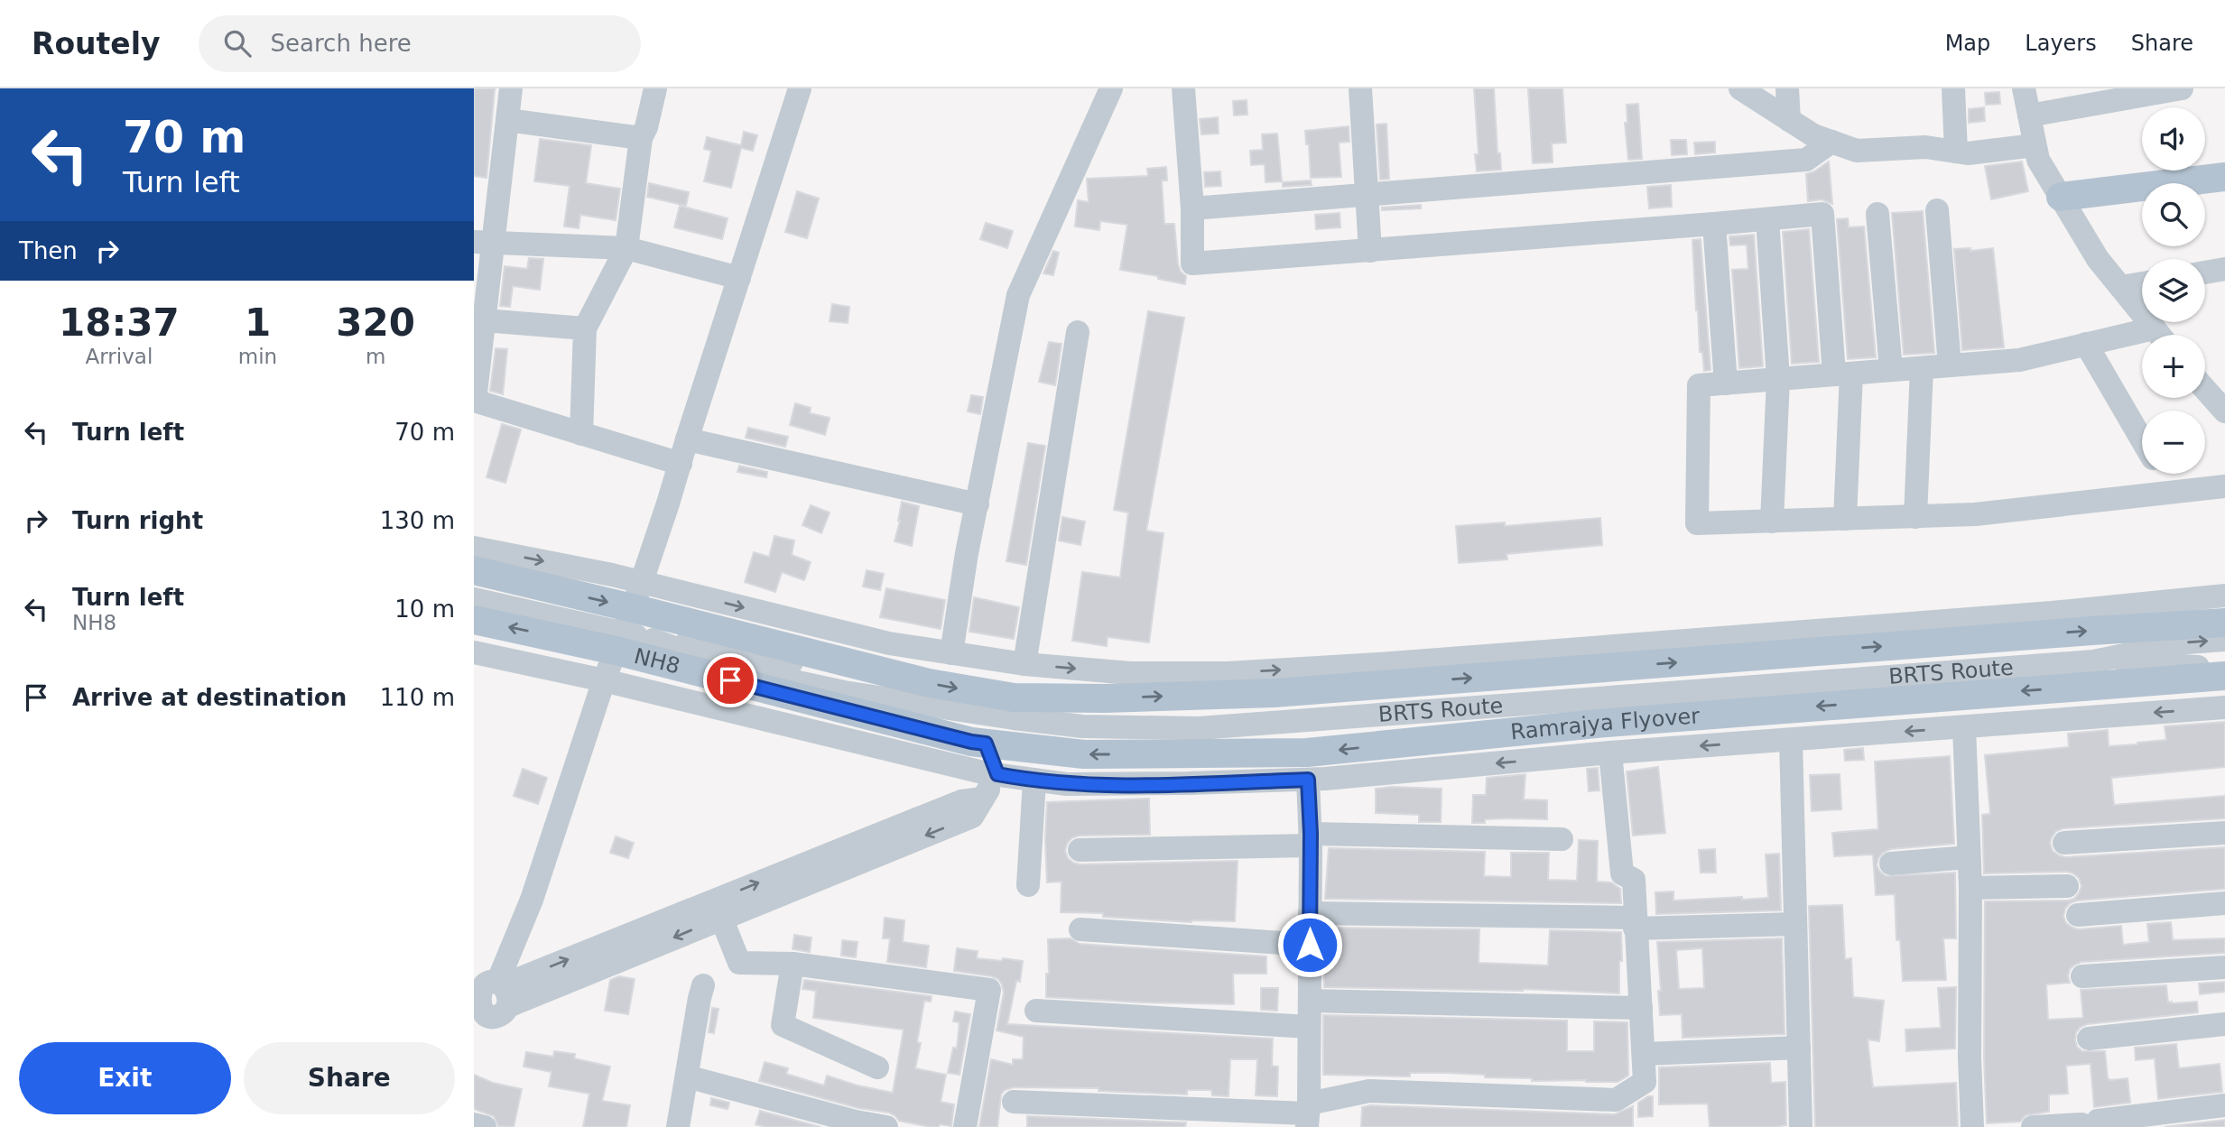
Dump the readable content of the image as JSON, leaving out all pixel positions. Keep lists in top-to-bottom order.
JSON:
{
  "streets": {
    "main road": ["NH8", "Ramrajya Flyover"],
    "street": ["BRTS Route"]
  },
  "crossings": [
    ["NH8", "BRTS Route"],
    ["NH8", "Ramrajya Flyover"]
  ],
  "page": {
    "header": "Routely",
    "search": "Search here",
    "nav": ["Map", "Layers", "Share"],
    "turn": ["70 m", "Turn left"],
    "map_buttons": ["+", "−"],
    "then": "Then",
    "eta": [
      "18:37",
      "Arrival",
      "1",
      "min",
      "320",
      "m"
    ],
    "list": [
      {
        "name": "Turn left",
        "value": "70 m"
      },
      {
        "name": "Turn right",
        "value": "130 m"
      },
      {
        "name": "Turn left",
        "note": "NH8",
        "value": "10 m"
      },
      {
        "name": "Arrive at destination",
        "value": "110 m"
      }
    ],
    "buttons": ["Exit", "Share"]
  }
}
